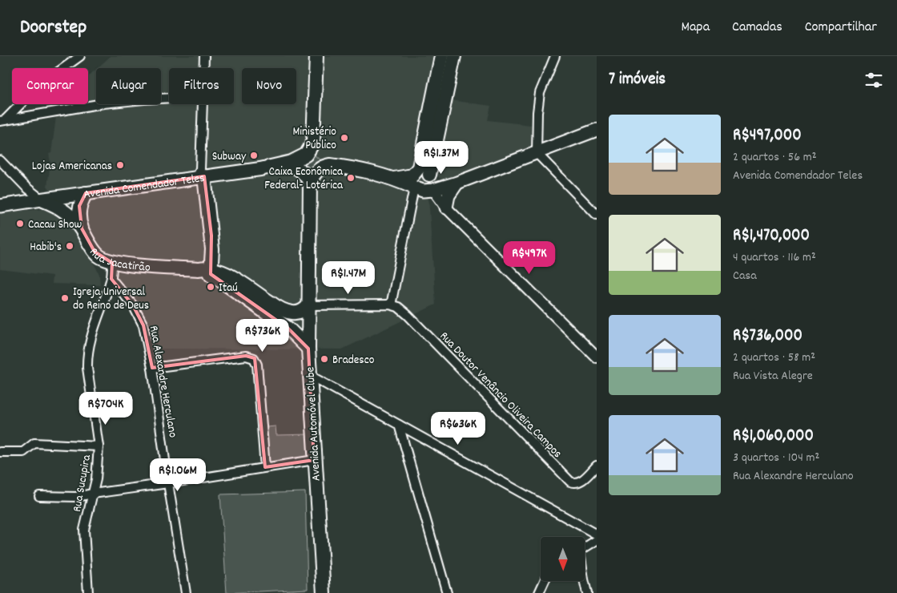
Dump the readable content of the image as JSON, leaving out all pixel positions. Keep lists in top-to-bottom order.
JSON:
{
  "streets": {
    "main road": ["Avenida Comendador Teles", "Rua Jacatirão", "Avenida Automóvel Clube"],
    "street": ["Rua Alexandre Herculano", "Rua Doutor Venâncio Oliveira Campos", "Rua Sucupira"]
  },
  "crossings": [
    ["Avenida Comendador Teles", "Rua Jacatirão"],
    ["Rua Jacatirão", "Avenida Automóvel Clube"],
    ["Rua Jacatirão", "Rua Sucupira"],
    ["Rua Alexandre Herculano", "Rua Sucupira"]
  ],
  "places": [
    "Ministério Público",
    "Subway",
    "Lojas Americanas",
    "Caixa Econômica Federal- Lotérica",
    "Cacau Show",
    "Habib's",
    "Itaú",
    "Igreja Universal do Reino de Deus",
    "Bradesco"
  ],
  "north": "bottom",
  "page": {
    "header": "Doorstep",
    "nav": ["Mapa", "Camadas", "Compartilhar"],
    "heading": "7 imóveis",
    "chip": [
      "Comprar",
      "Alugar",
      "Filtros",
      "Novo"
    ],
    "list": [
      {
        "name": "R$497,000",
        "note": "2 quartos · 56 m² · Avenida Comendador Teles"
      },
      {
        "name": "R$1,470,000",
        "note": "4 quartos · 116 m² · Casa"
      },
      {
        "name": "R$736,000",
        "note": "2 quartos · 58 m² · Rua Vista Alegre"
      },
      {
        "name": "R$1,060,000",
        "note": "3 quartos · 104 m² · Rua Alexandre Herculano"
      }
    ],
    "price": [
      "R$1.37M",
      "R$497K",
      "R$1.47M",
      "R$736K",
      "R$704K",
      "R$636K",
      "R$1.06M"
    ]
  }
}
